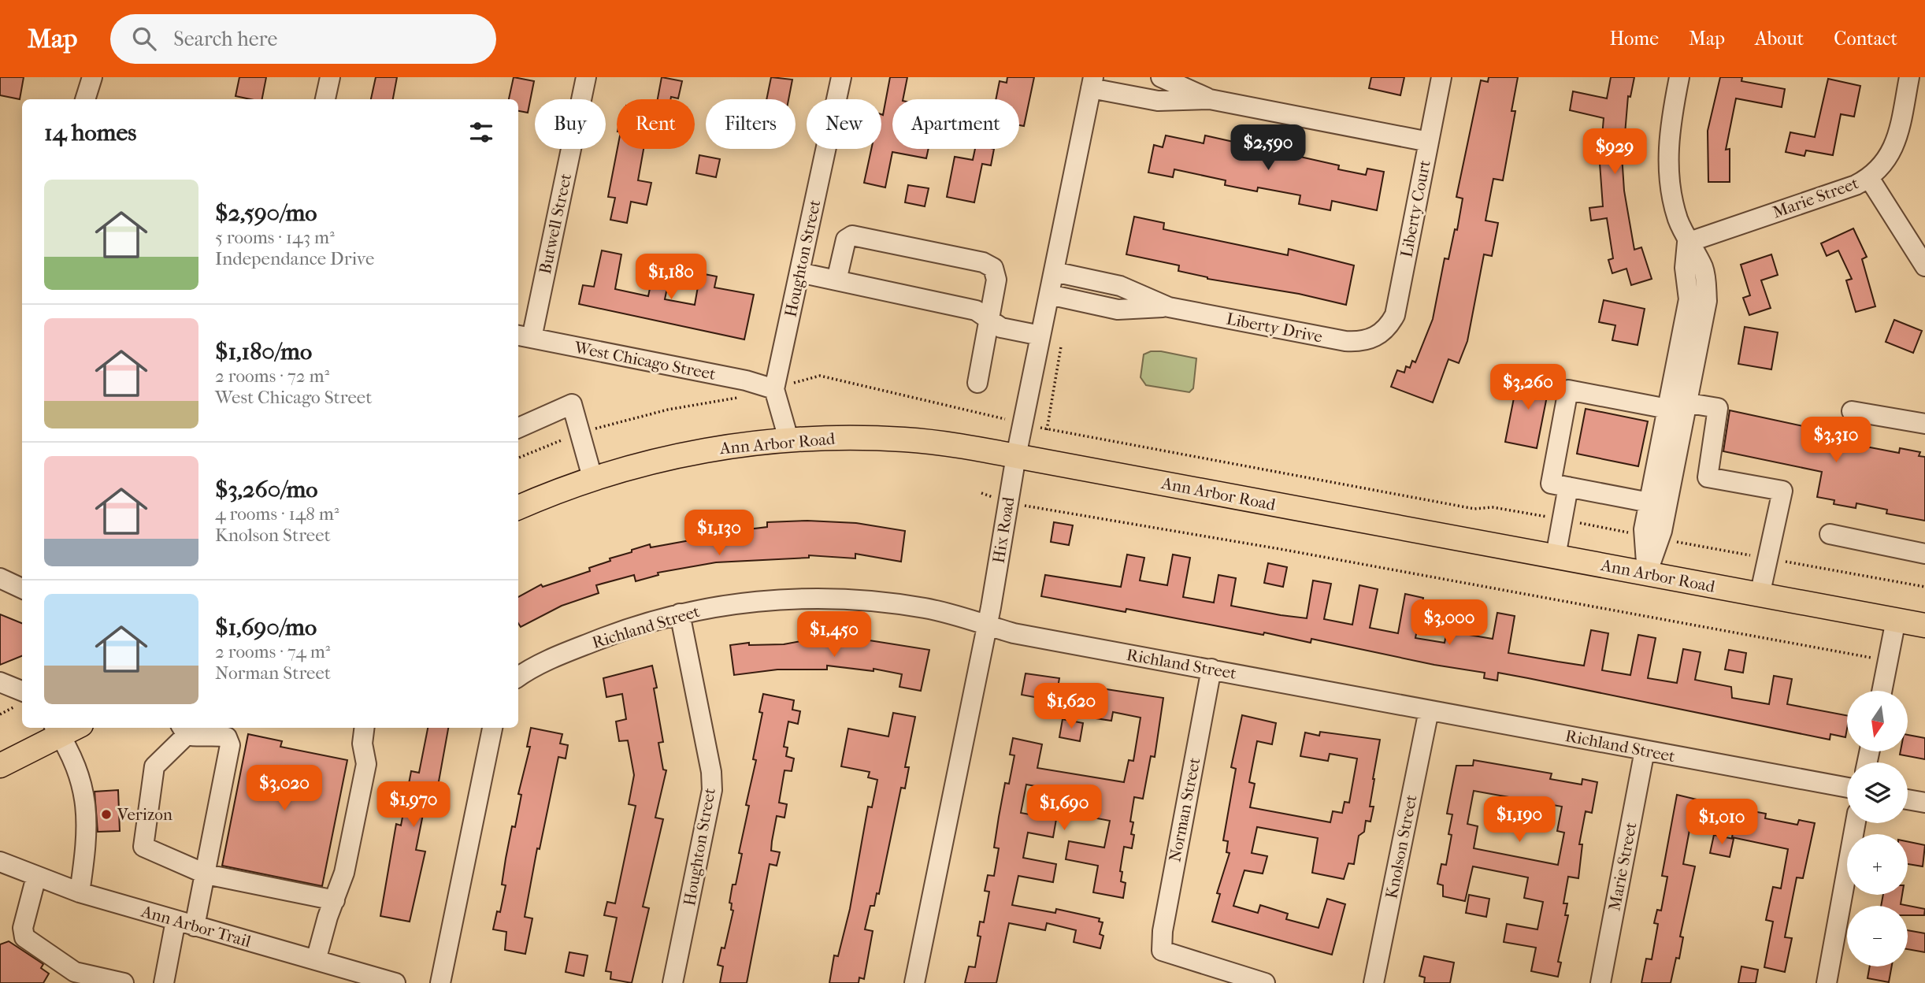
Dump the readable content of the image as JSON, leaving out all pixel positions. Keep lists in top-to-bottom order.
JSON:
{
  "streets": {
    "main road": ["Ann Arbor Road"],
    "street": [
      "Marie Street",
      "Liberty Court",
      "Butwell Street",
      "Houghton Street",
      "Liberty Drive",
      "West Chicago Street",
      "Hix Road",
      "Richland Street",
      "Norman Street",
      "Knolson Street",
      "Ann Arbor Trail"
    ]
  },
  "crossings": [
    ["Marie Street", "Richland Street"],
    ["Liberty Court", "Liberty Drive"],
    ["Butwell Street", "West Chicago Street"],
    ["Houghton Street", "West Chicago Street"],
    ["Houghton Street", "Ann Arbor Road"],
    ["Houghton Street", "Richland Street"],
    ["Ann Arbor Road", "Hix Road"],
    ["Hix Road", "Richland Street"],
    ["Richland Street", "Norman Street"],
    ["Richland Street", "Knolson Street"]
  ],
  "places": ["Verizon"],
  "north": "bottom",
  "page": {
    "header": "Map",
    "search": "Search here",
    "nav": [
      "Home",
      "Map",
      "About",
      "Contact"
    ],
    "chip": [
      "Buy",
      "Rent",
      "Filters",
      "New",
      "Apartment"
    ],
    "heading": "14 homes",
    "price": [
      "$2,590",
      "$929",
      "$1,180",
      "$3,260",
      "$3,310",
      "$1,130",
      "$3,000",
      "$1,450",
      "$1,620",
      "$3,020",
      "$1,970",
      "$1,690",
      "$1,190",
      "$1,010"
    ],
    "list": [
      {
        "name": "$2,590/mo",
        "note": "5 rooms · 143 m² · Independance Drive"
      },
      {
        "name": "$1,180/mo",
        "note": "2 rooms · 72 m² · West Chicago Street"
      },
      {
        "name": "$3,260/mo",
        "note": "4 rooms · 148 m² · Knolson Street"
      },
      {
        "name": "$1,690/mo",
        "note": "2 rooms · 74 m² · Norman Street"
      }
    ],
    "map_buttons": ["+", "−"]
  }
}
